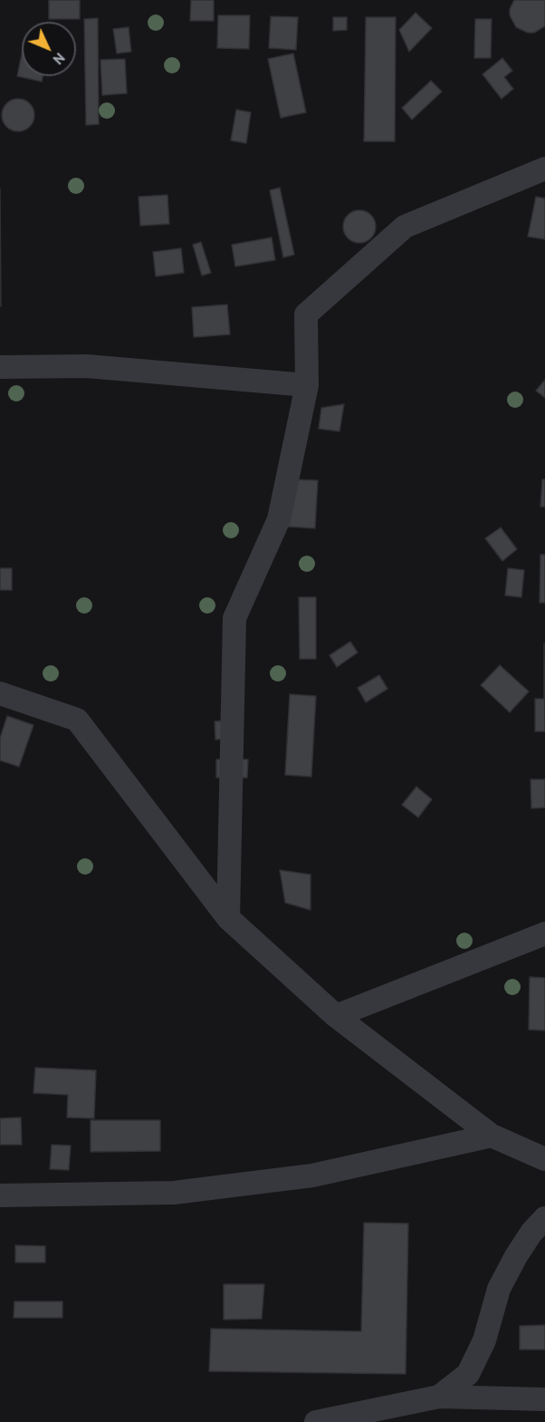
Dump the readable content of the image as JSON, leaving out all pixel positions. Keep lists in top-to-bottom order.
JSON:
{
  "north": "bottom right"
}
